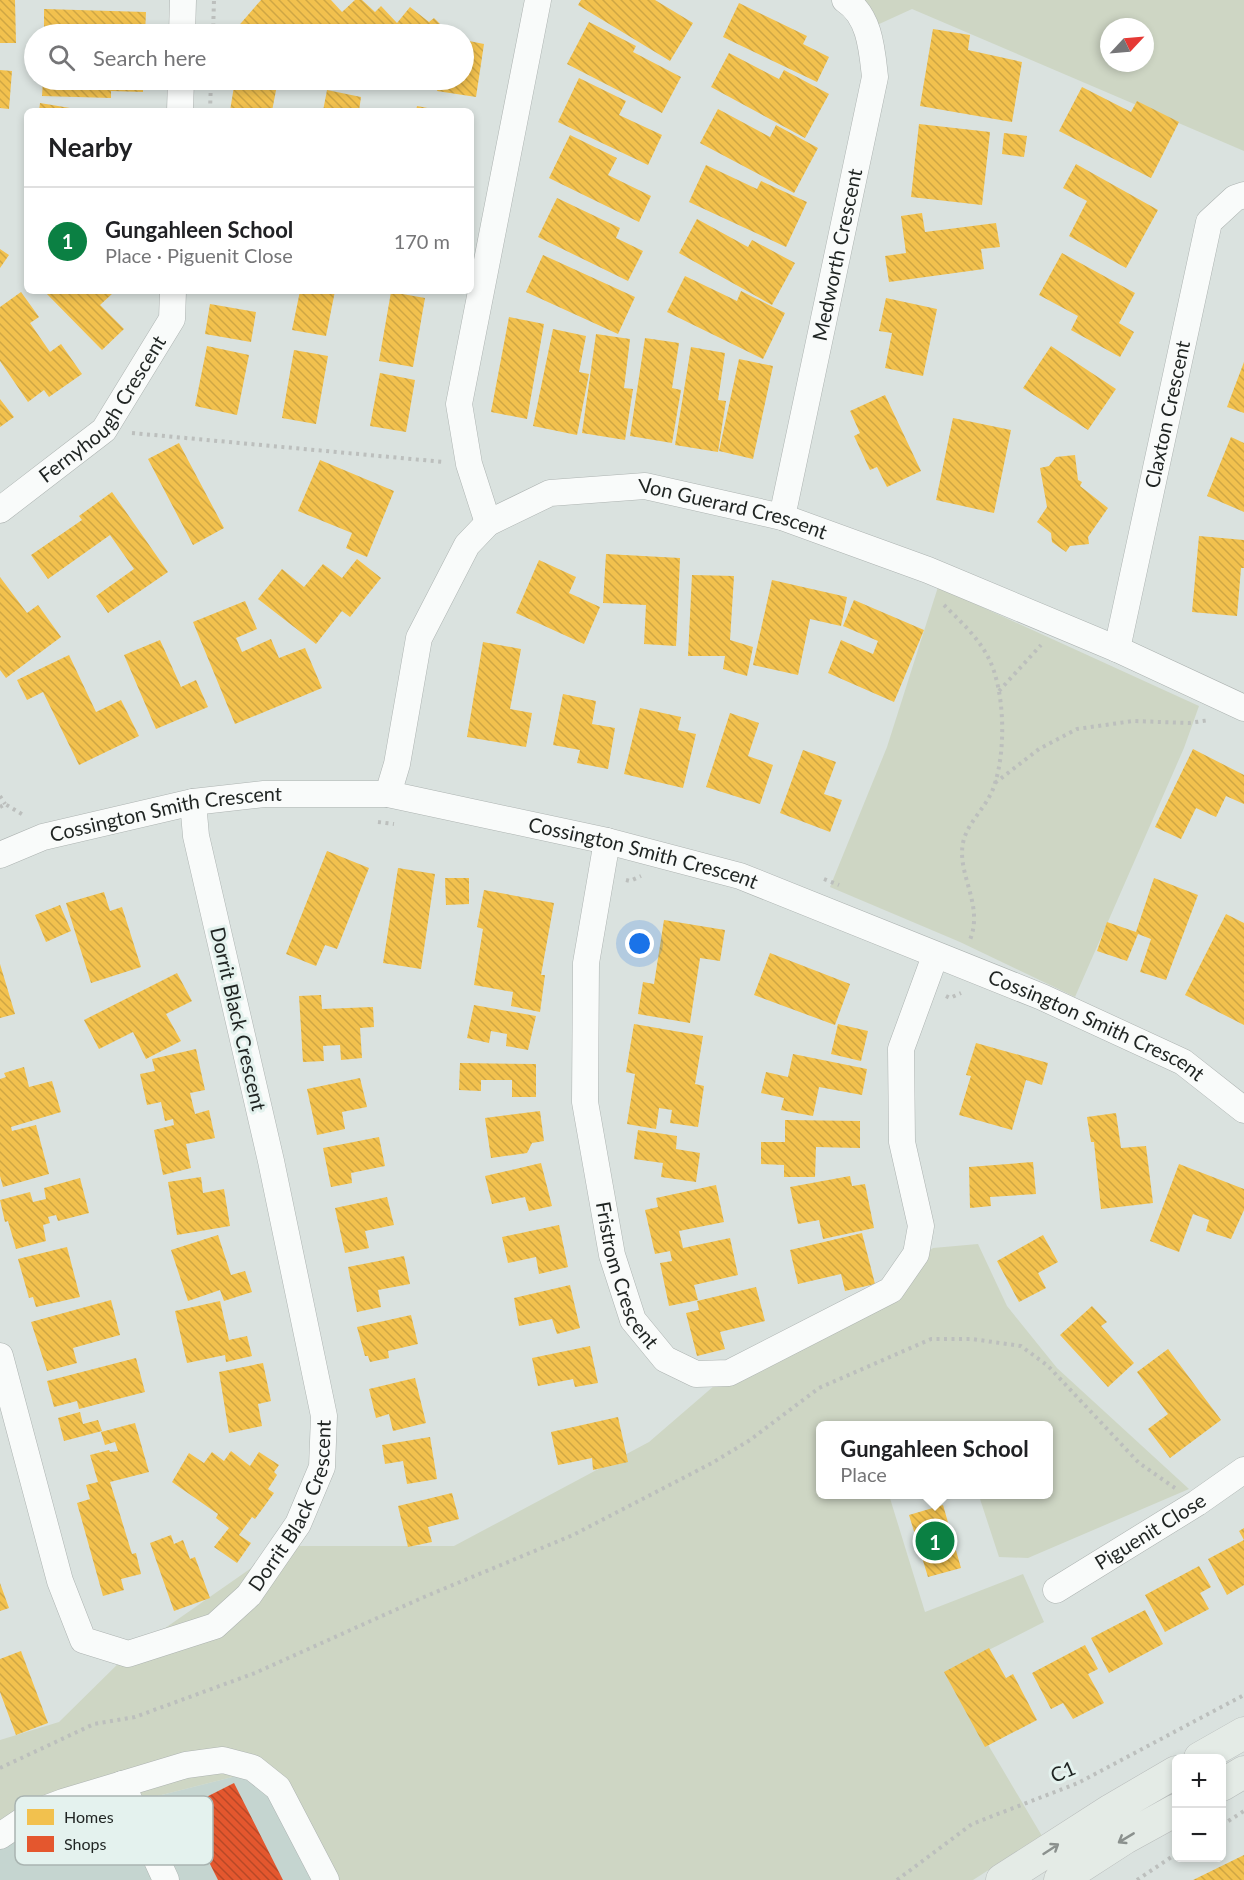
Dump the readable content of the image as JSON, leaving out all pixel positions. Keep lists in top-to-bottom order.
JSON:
{
  "streets": {
    "street": [
      "Medworth Crescent",
      "Fernyhough Crescent",
      "Claxton Crescent",
      "Von Guerard Crescent",
      "Cossington Smith Crescent",
      "Dorrit Black Crescent",
      "Fristrom Crescent",
      "Piguenit Close"
    ],
    "path": ["C1"]
  },
  "crossings": [
    ["Medworth Crescent", "Von Guerard Crescent"],
    ["Claxton Crescent", "Von Guerard Crescent"],
    ["Von Guerard Crescent", "Cossington Smith Crescent"],
    ["Cossington Smith Crescent", "Dorrit Black Crescent"],
    ["Cossington Smith Crescent", "Fristrom Crescent"]
  ],
  "legend": ["Homes", "Shops"],
  "north": "top right",
  "page": {
    "search": "Search here",
    "heading": "Nearby",
    "list": [
      {
        "mark": "1",
        "name": "Gungahleen School",
        "note": "Place · Piguenit Close",
        "value": "170 m"
      }
    ],
    "popup": ["Gungahleen School", "Place"],
    "pins": "1",
    "map_buttons": ["+", "−"]
  }
}
